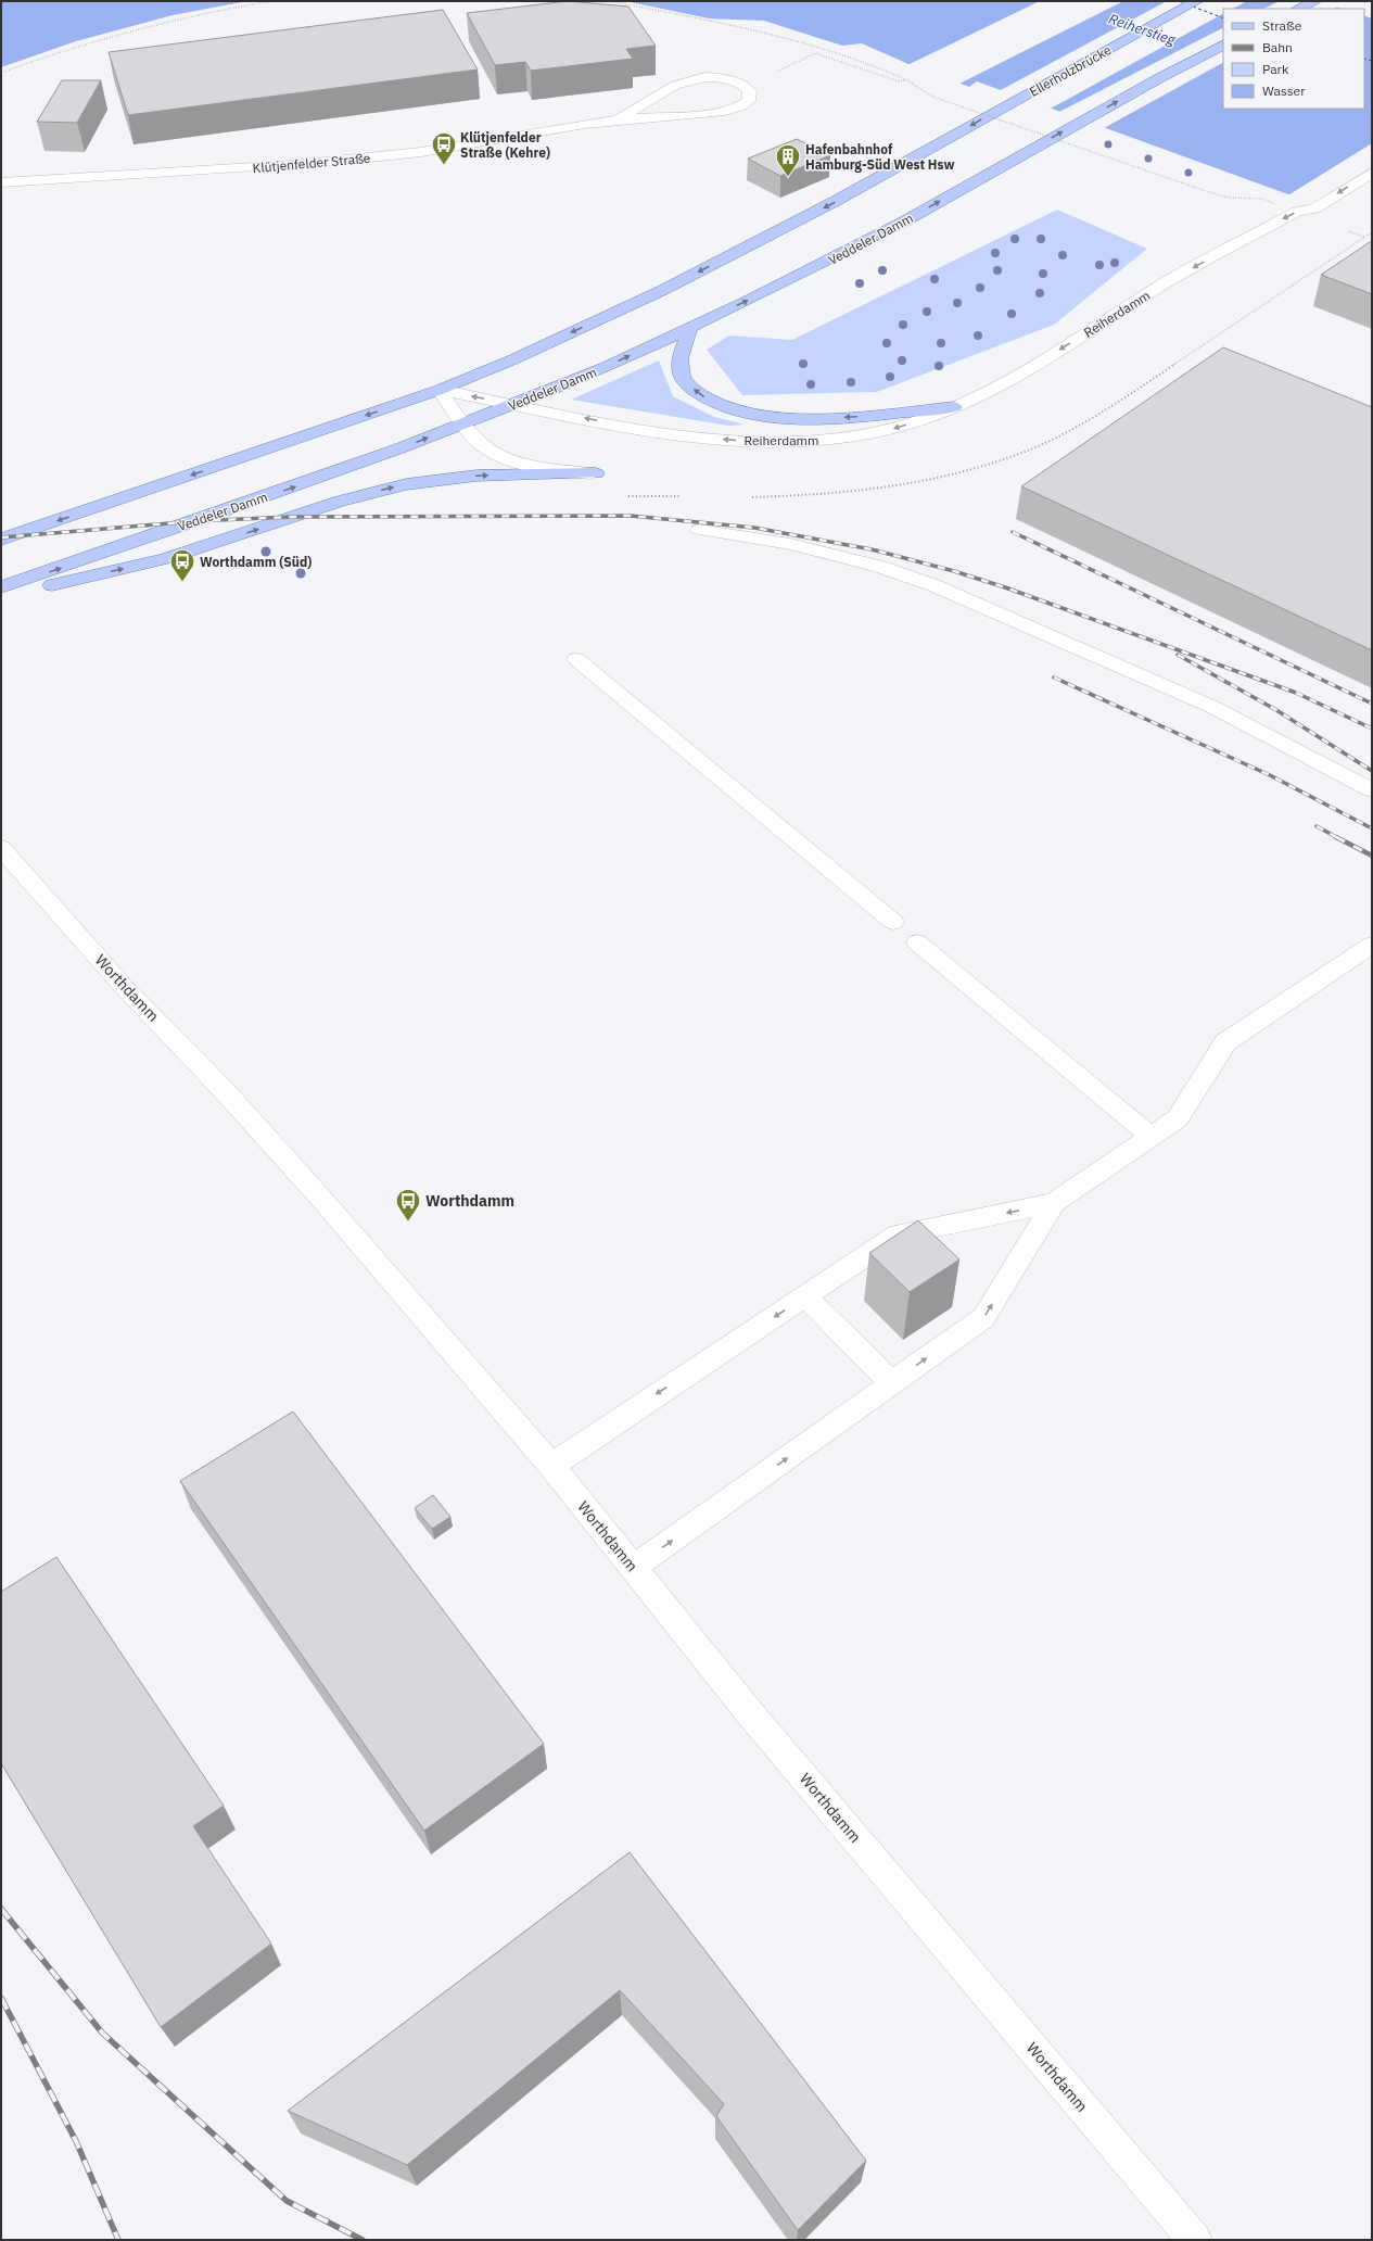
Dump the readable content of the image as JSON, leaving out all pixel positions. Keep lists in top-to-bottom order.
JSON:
{
  "streets": {
    "main road": ["Ellerholzbrücke", "Veddeler Damm"],
    "street": ["Klütjenfelder Straße", "Reiherdamm", "Worthdamm"]
  },
  "crossings": [
    ["Ellerholzbrücke", "Reiherdamm"],
    ["Veddeler Damm", "Reiherdamm"]
  ],
  "one_way": ["Ellerholzbrücke", "Reiherdamm"],
  "water": ["Reiherstieg"],
  "places": {
    "bus stop": ["Klütjenfelder Straße (Kehre)", "Worthdamm (Süd)", "Worthdamm"],
    "building": ["Hafenbahnhof Hamburg-Süd West Hsw"]
  },
  "legend": [
    "Straße",
    "Bahn",
    "Park",
    "Wasser"
  ]
}
